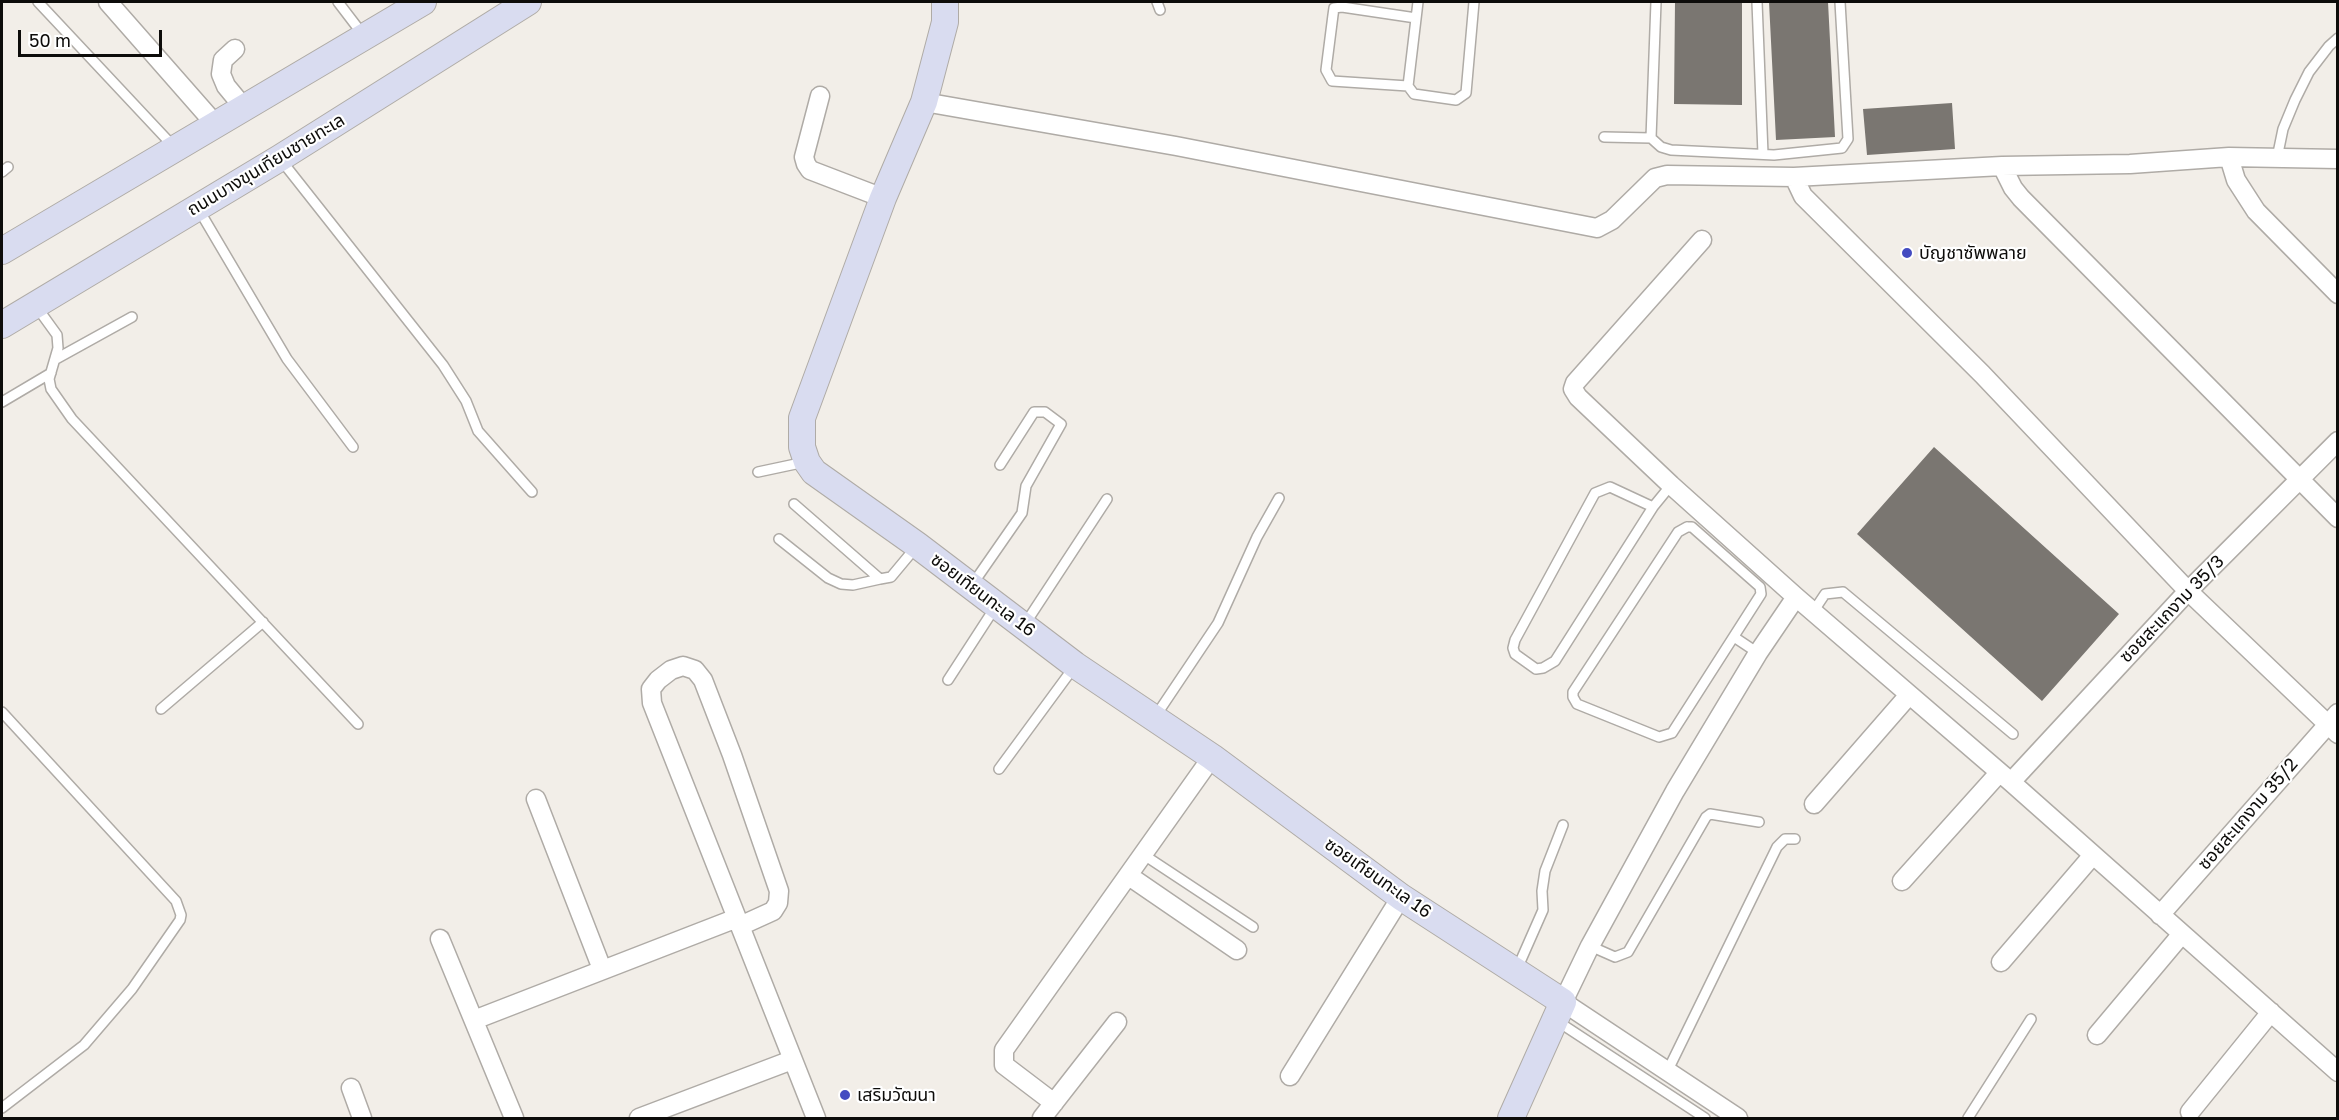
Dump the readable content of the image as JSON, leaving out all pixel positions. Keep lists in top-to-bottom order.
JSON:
{
  "streets": {
    "street": [
      "ถนนบางขุนเทียนชายทะเล",
      "ซอยเทียนทะเล 16",
      "ซอยสะแกงาม 35/3",
      "ซอยสะแกงาม 35/2"
    ]
  },
  "places": ["บัญชาซัพพลาย", "เสริมวัฒนา"],
  "scale_bar": "50 m"
}
